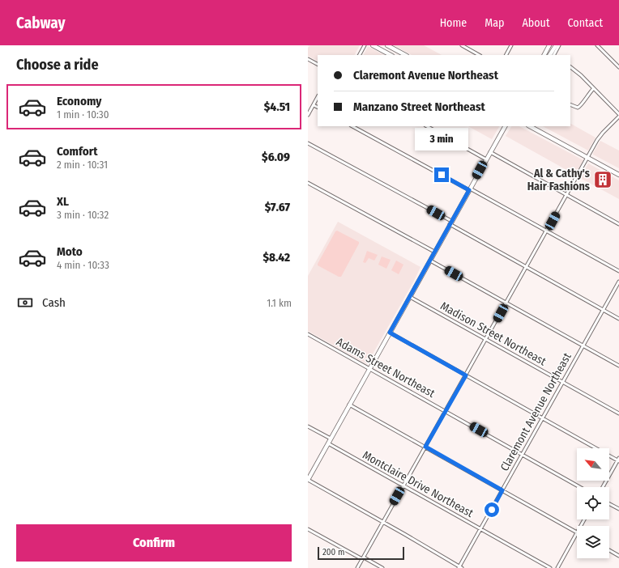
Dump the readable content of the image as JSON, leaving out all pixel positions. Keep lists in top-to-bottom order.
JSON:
{
  "streets": {
    "street": [
      "Madison Street Northeast",
      "Adams Street Northeast",
      "Claremont Avenue Northeast",
      "Montclaire Drive Northeast"
    ]
  },
  "crossings": [
    ["Madison Street Northeast", "Claremont Avenue Northeast"],
    ["Adams Street Northeast", "Claremont Avenue Northeast"],
    ["Claremont Avenue Northeast", "Montclaire Drive Northeast"]
  ],
  "places": {
    "building": ["Al & Cathy's Hair Fashions"]
  },
  "scale_bar": "200 m",
  "north": "top left",
  "page": {
    "header": "Cabway",
    "nav": [
      "Home",
      "Map",
      "About",
      "Contact"
    ],
    "heading": "Choose a ride",
    "banner": ["Claremont Avenue Northeast", "Manzano Street Northeast"],
    "list": [
      {
        "name": "Economy",
        "note": "1 min · 10:30",
        "value": "$4.51"
      },
      {
        "name": "Comfort",
        "note": "2 min · 10:31",
        "value": "$6.09"
      },
      {
        "name": "XL",
        "note": "3 min · 10:32",
        "value": "$7.67"
      },
      {
        "name": "Moto",
        "note": "4 min · 10:33",
        "value": "$8.42"
      }
    ],
    "bubble": "3 min",
    "pay": ["Cash", "1.1 km"],
    "buttons": "Confirm",
    "scale": "200 m"
  }
}
